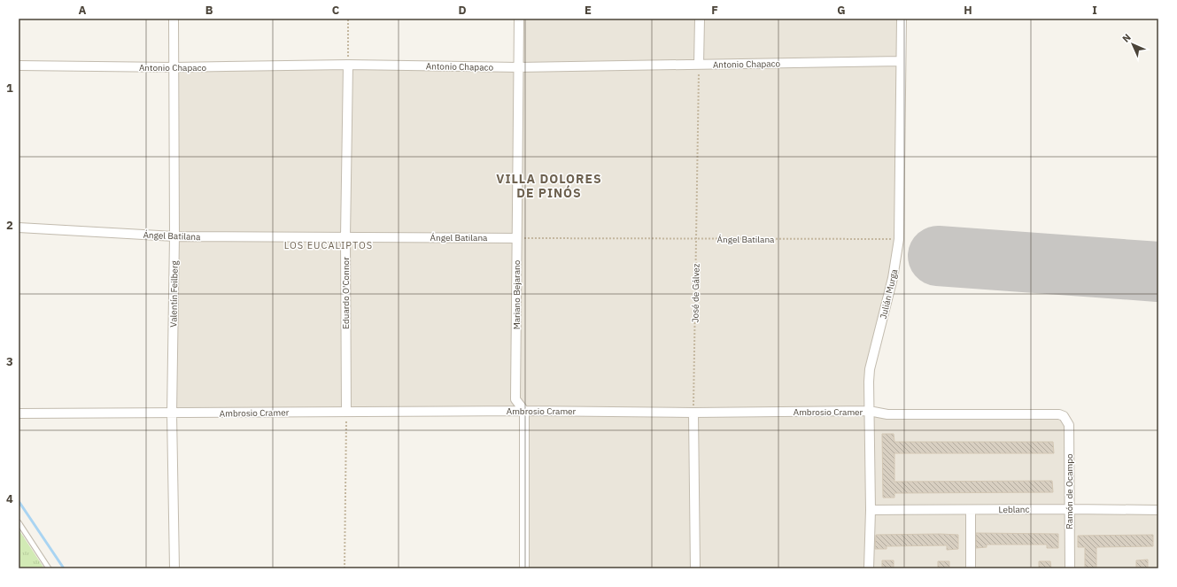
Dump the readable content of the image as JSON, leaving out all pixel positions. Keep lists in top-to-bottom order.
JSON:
{
  "streets": {
    "street": [
      "Antonio Chapaco",
      "Ángel Batilana",
      "Eduardo O'Connor",
      "Valentín Feilberg",
      "Julián Murga",
      "Mariano Bejarano",
      "Ambrosio Cramer",
      "Ramón de Ocampo",
      "Leblanc"
    ],
    "path": ["José de Gálvez"]
  },
  "crossings": [
    ["Antonio Chapaco", "Eduardo O'Connor"],
    ["Antonio Chapaco", "José de Gálvez"],
    ["Antonio Chapaco", "Valentín Feilberg"],
    ["Antonio Chapaco", "Julián Murga"],
    ["Antonio Chapaco", "Mariano Bejarano"],
    ["Ángel Batilana", "Eduardo O'Connor"],
    ["Ángel Batilana", "José de Gálvez"],
    ["Ángel Batilana", "Valentín Feilberg"],
    ["Ángel Batilana", "Julián Murga"],
    ["Ángel Batilana", "Mariano Bejarano"],
    ["Eduardo O'Connor", "Ambrosio Cramer"],
    ["José de Gálvez", "Ambrosio Cramer"],
    ["Valentín Feilberg", "Ambrosio Cramer"],
    ["Julián Murga", "Ambrosio Cramer"],
    ["Julián Murga", "Leblanc"],
    ["Mariano Bejarano", "Ambrosio Cramer"],
    ["Ambrosio Cramer", "Ramón de Ocampo"],
    ["Ramón de Ocampo", "Leblanc"]
  ],
  "districts": ["VILLA DOLORES DE PINÓS", "LOS EUCALIPTOS"],
  "north": "top left",
  "grid": {
    "columns": [
      "A",
      "B",
      "C",
      "D",
      "E",
      "F",
      "G",
      "H",
      "I"
    ],
    "rows": [
      "1",
      "2",
      "3",
      "4"
    ]
  }
}
